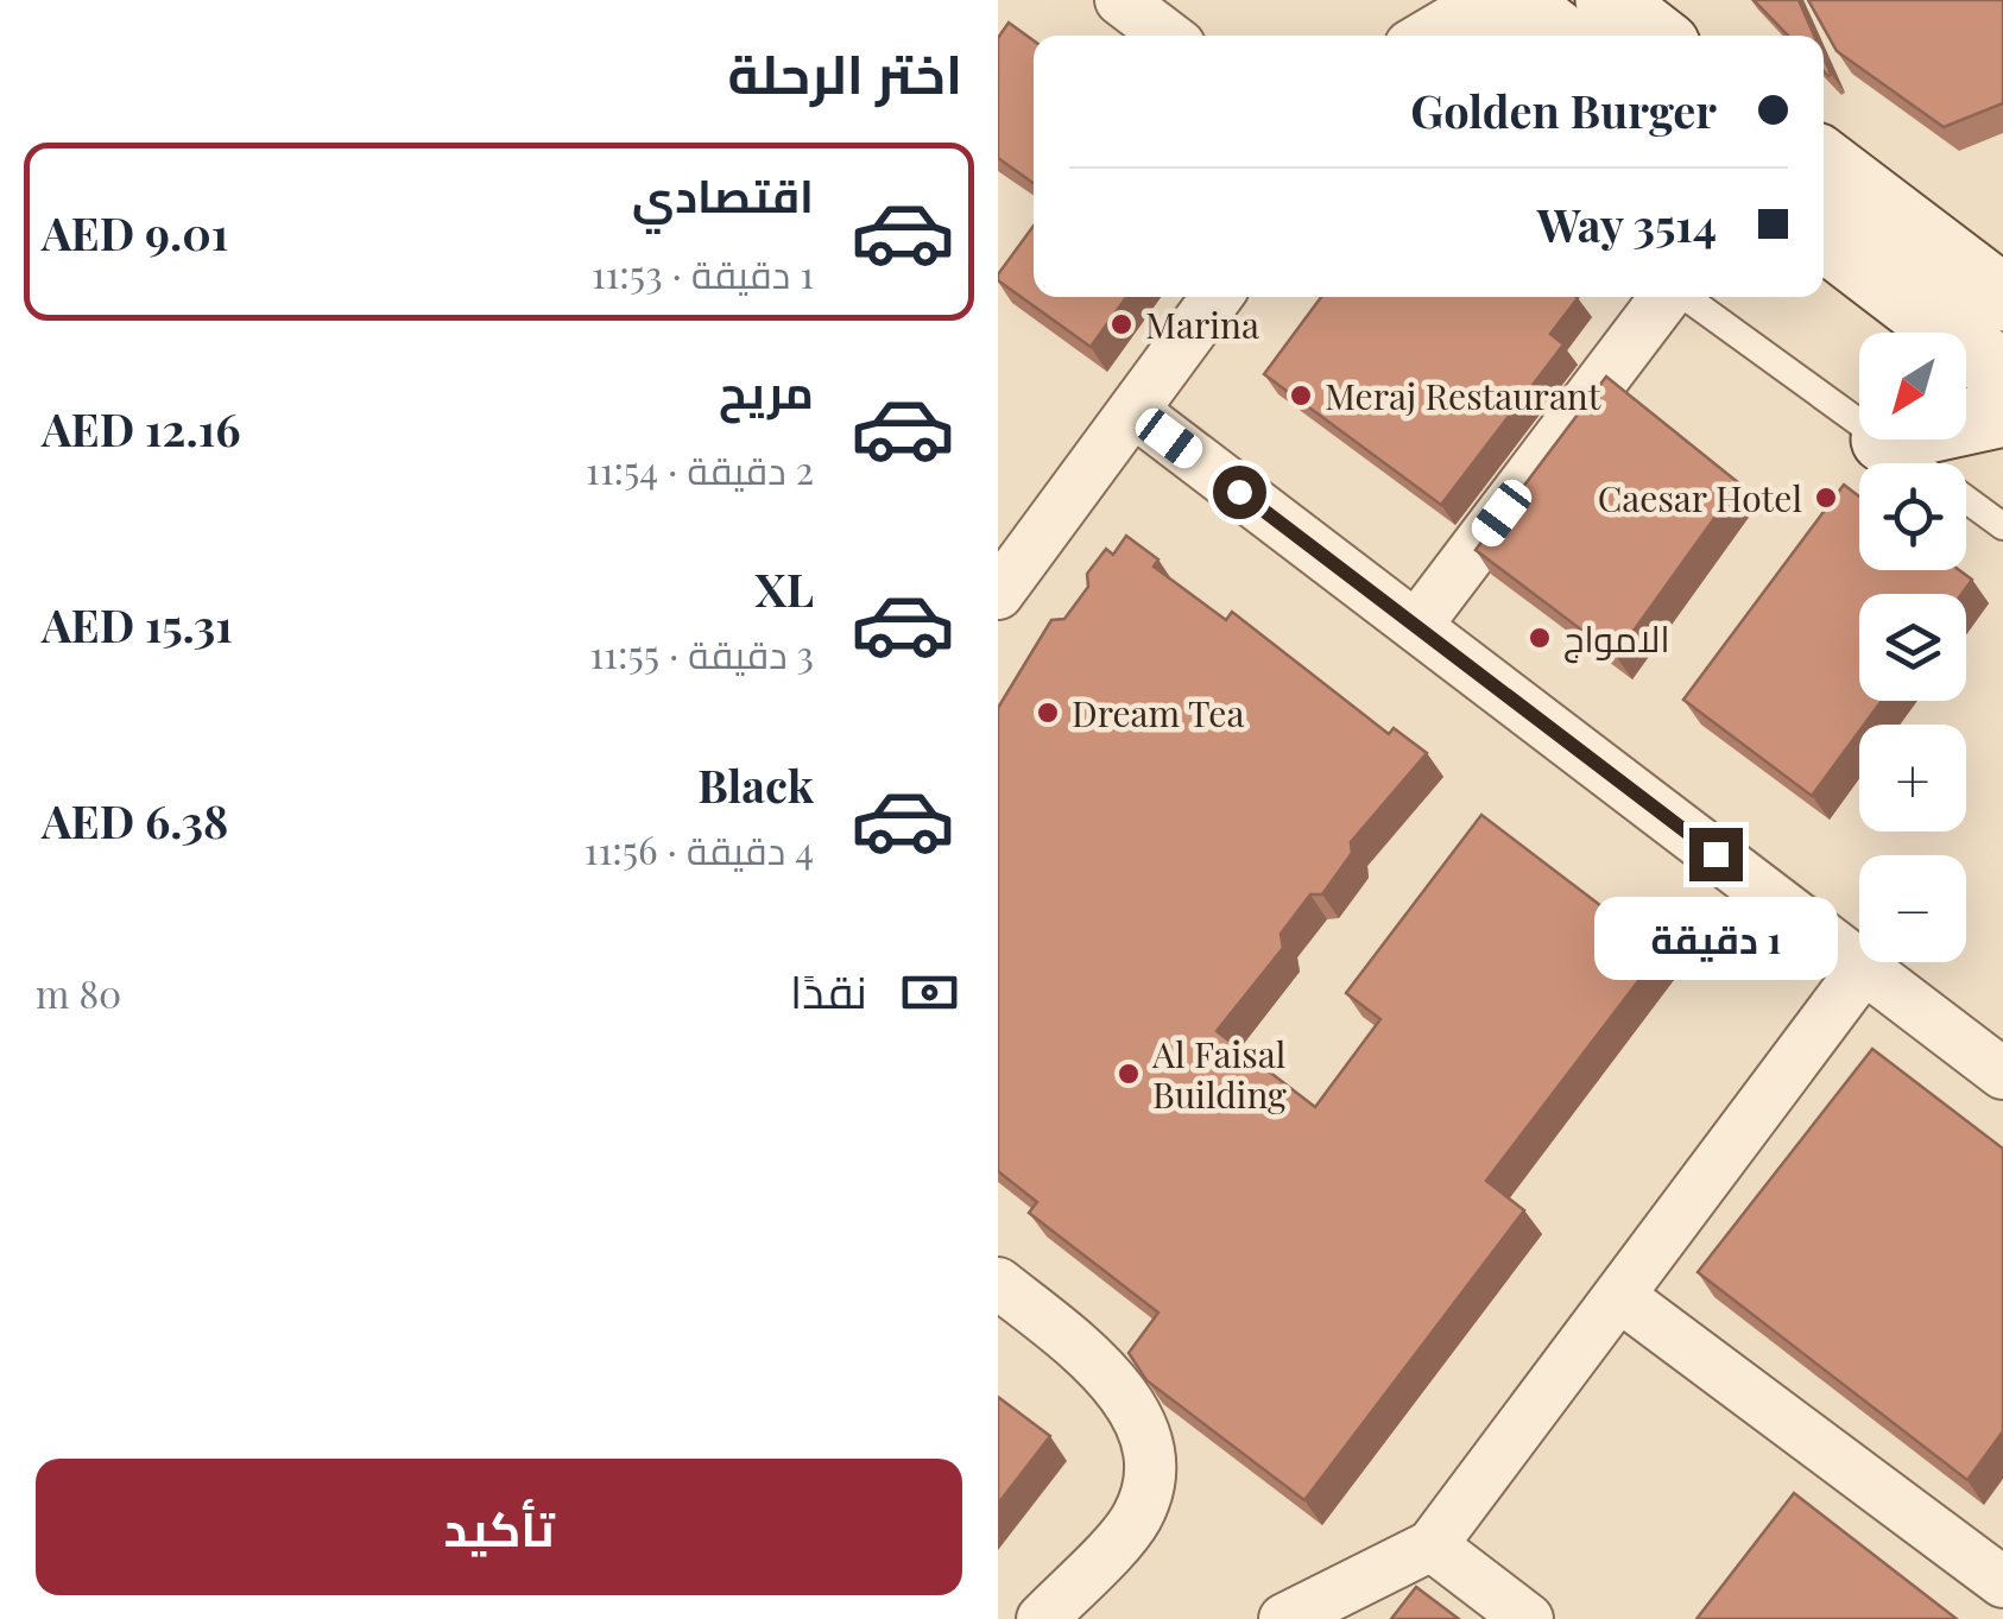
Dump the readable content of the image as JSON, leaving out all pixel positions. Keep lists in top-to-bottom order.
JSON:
{
  "places": [
    "Marina",
    "Meraj Restaurant",
    "Caesar Hotel",
    "الامواج",
    "Dream Tea",
    "Al Faisal Building"
  ],
  "north": "bottom left",
  "page": {
    "heading": "اختر الرحلة",
    "banner": ["Golden Burger", "Way 3514"],
    "list": [
      {
        "name": "اقتصادي",
        "note": "1 دقيقة · 11:53",
        "value": "AED 9.01"
      },
      {
        "name": "مريح",
        "note": "2 دقيقة · 11:54",
        "value": "AED 12.16"
      },
      {
        "name": "XL",
        "note": "3 دقيقة · 11:55",
        "value": "AED 15.31"
      },
      {
        "name": "Black",
        "note": "4 دقيقة · 11:56",
        "value": "AED 6.38"
      }
    ],
    "map_buttons": ["+", "−"],
    "bubble": "1 دقيقة",
    "pay": ["نقدًا", "80 m"],
    "buttons": "تأكيد"
  }
}
